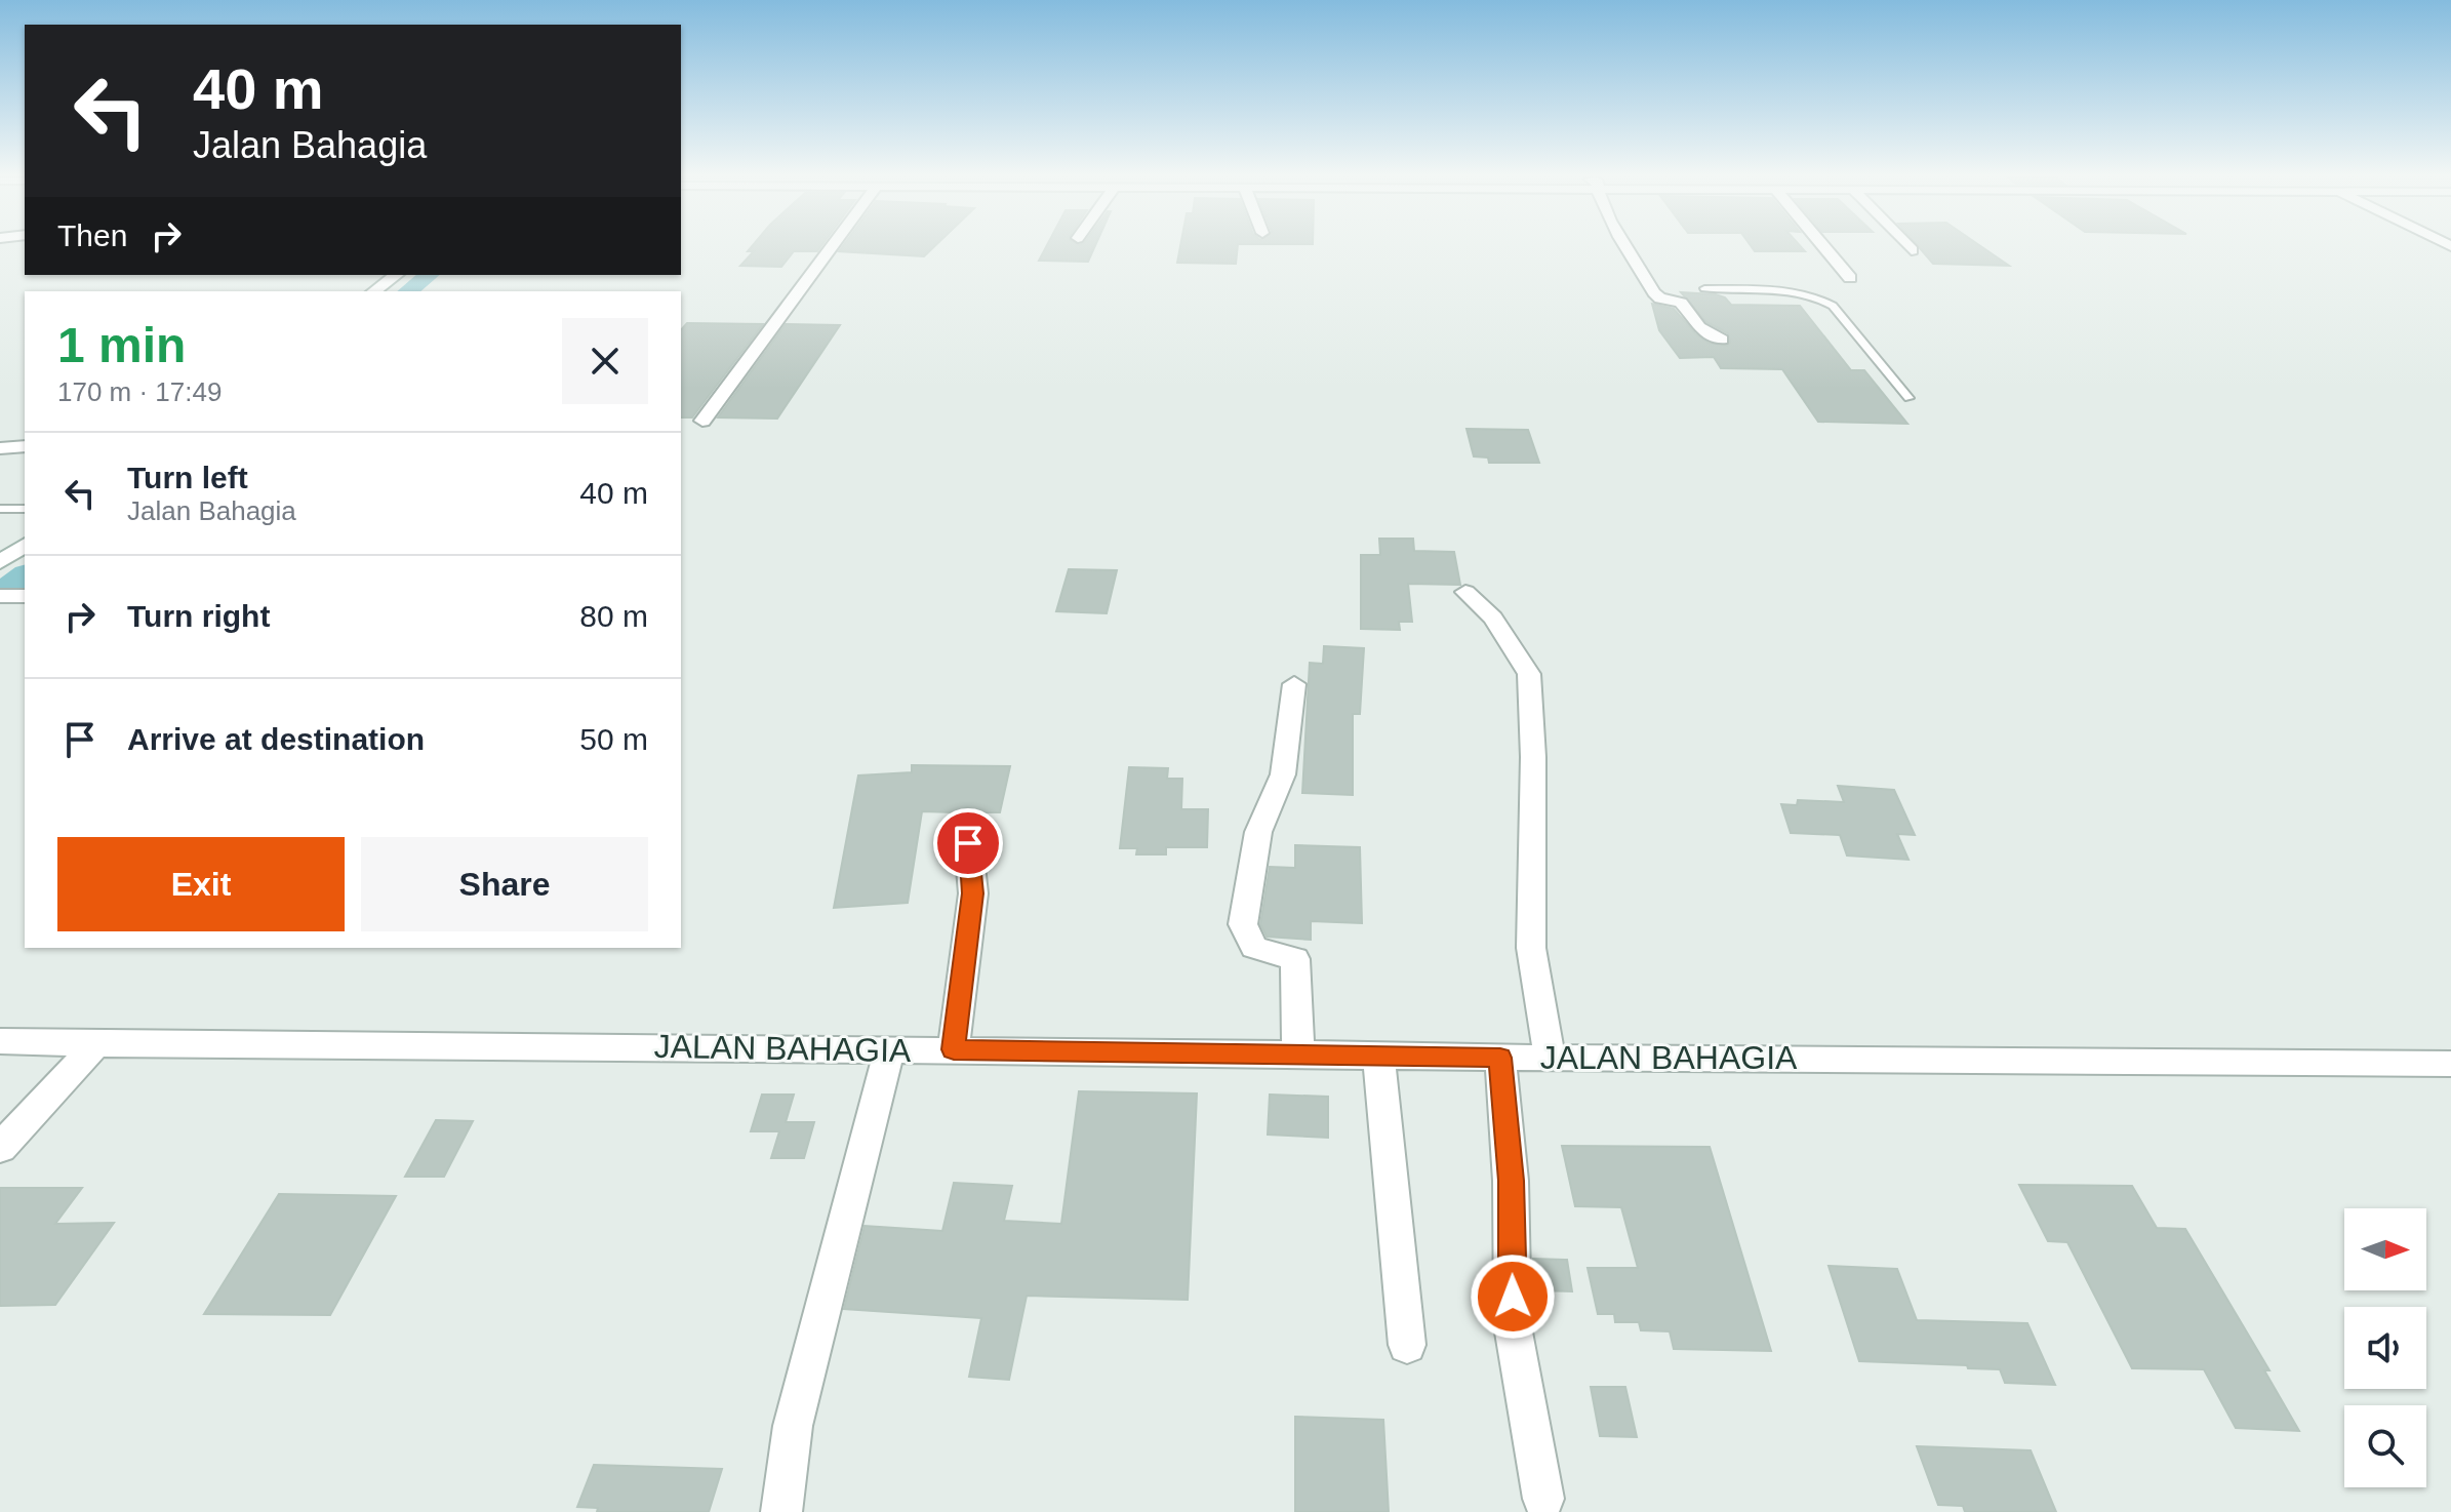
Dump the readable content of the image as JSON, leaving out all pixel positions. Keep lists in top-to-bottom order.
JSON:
{
  "streets": {
    "street": ["JALAN BAHAGIA"]
  },
  "north": "right",
  "page": {
    "turn": ["40 m", "Jalan Bahagia"],
    "then": "Then",
    "heading": ["1 min", "170 m · 17:49"],
    "list": [
      {
        "name": "Turn left",
        "note": "Jalan Bahagia",
        "value": "40 m"
      },
      {
        "name": "Turn right",
        "value": "80 m"
      },
      {
        "name": "Arrive at destination",
        "value": "50 m"
      }
    ],
    "buttons": ["Exit", "Share"]
  }
}
